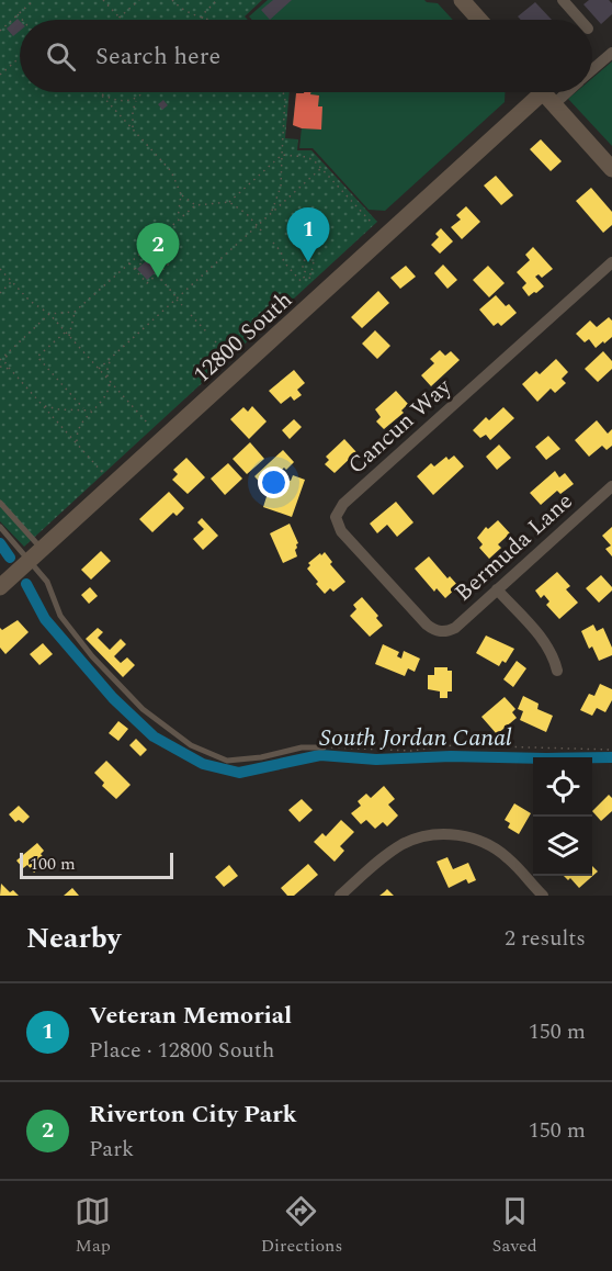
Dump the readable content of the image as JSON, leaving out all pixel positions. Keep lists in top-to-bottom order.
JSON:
{
  "streets": {
    "street": ["12800 South", "Cancun Way", "Bermuda Lane"]
  },
  "crossings": [
    ["Cancun Way", "Bermuda Lane"]
  ],
  "water": ["South Jordan Canal"],
  "scale_bar": "100 m",
  "page": {
    "search": "Search here",
    "pins": ["1", "2"],
    "scale": "100 m",
    "heading": ["Nearby", "2 results"],
    "list": [
      {
        "mark": "1",
        "name": "Veteran Memorial",
        "note": "Place · 12800 South",
        "value": "150 m"
      },
      {
        "mark": "2",
        "name": "Riverton City Park",
        "note": "Park",
        "value": "150 m"
      }
    ],
    "nav": ["Map", "Directions", "Saved"]
  }
}
